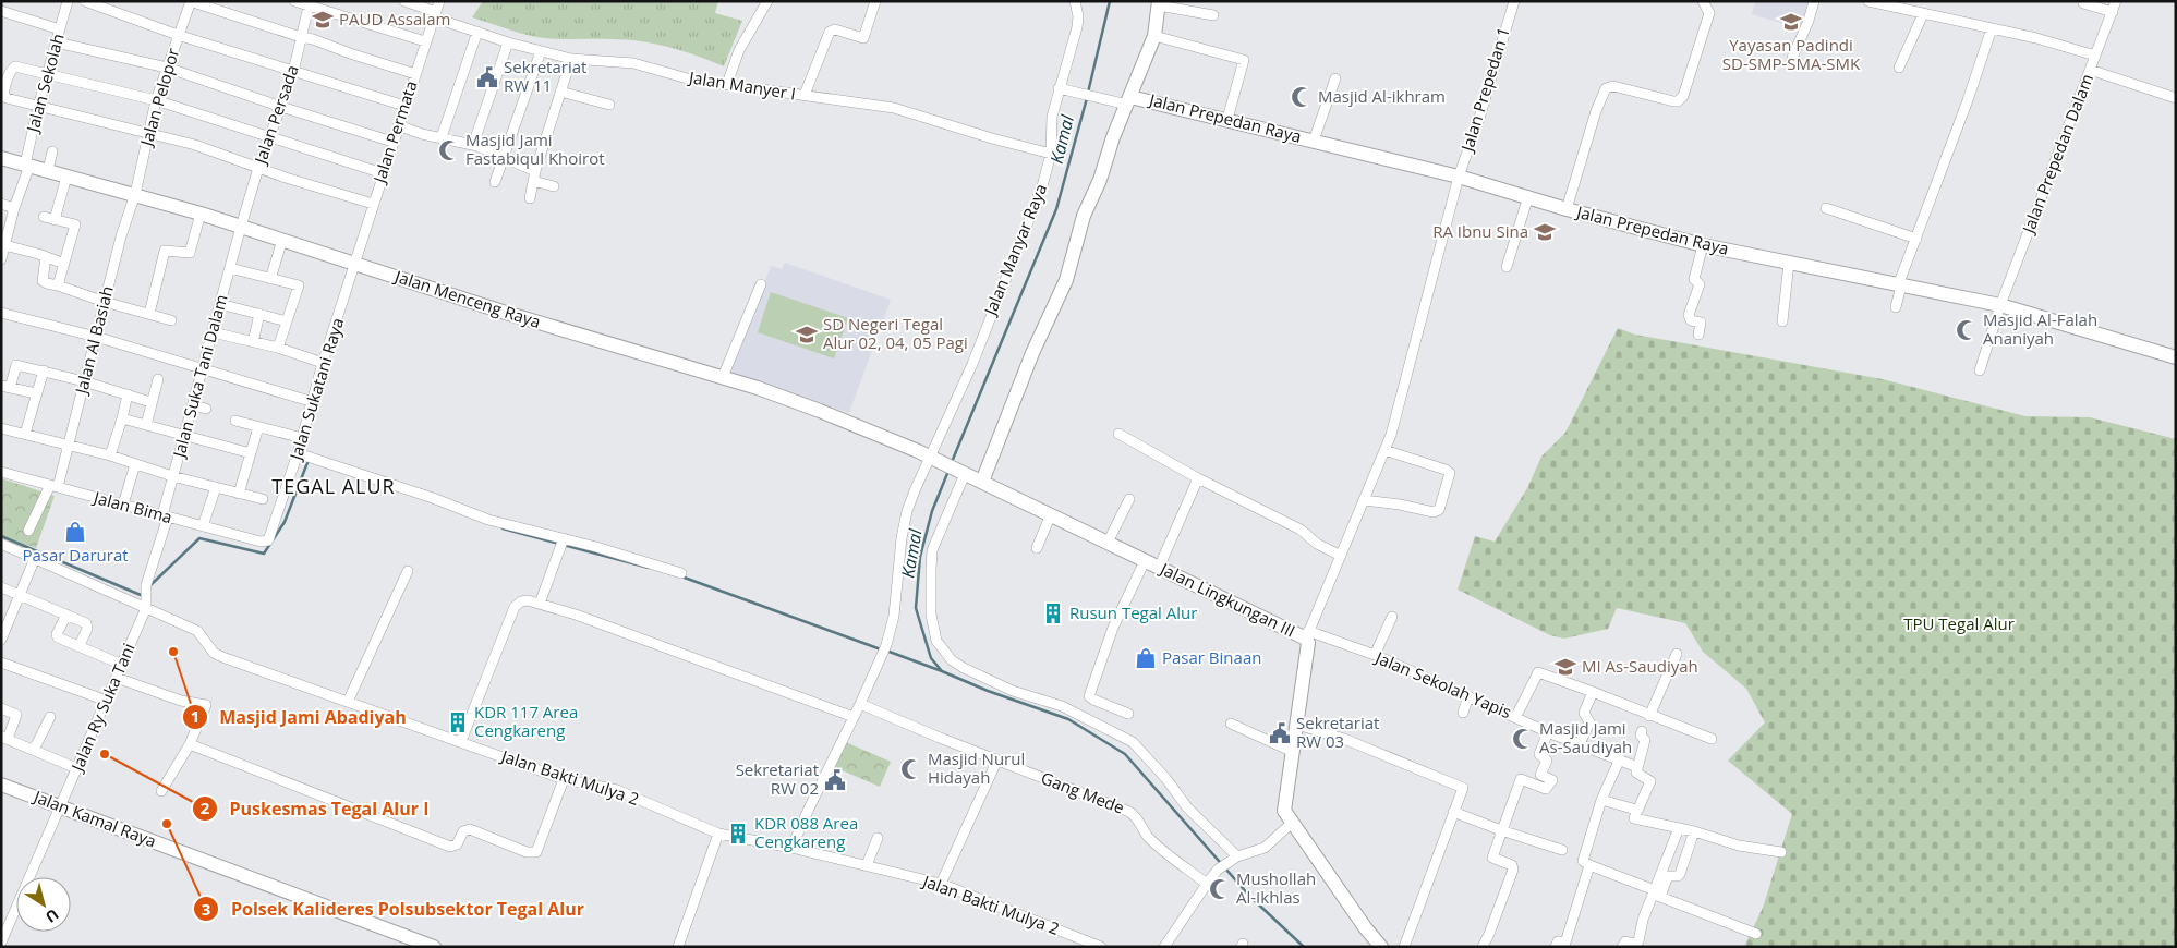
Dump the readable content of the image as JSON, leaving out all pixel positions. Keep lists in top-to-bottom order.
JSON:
{
  "streets": {
    "street": [
      "Jalan Sekolah",
      "Jalan Manyer I",
      "Jalan Prepedan 1",
      "Jalan Pelopor",
      "Jalan Persada",
      "Jalan Prepedan Raya",
      "Jalan Permata",
      "Jalan Prepedan Dalam",
      "Jalan Manyar Raya",
      "Jalan Menceng Raya",
      "Jalan Al Basiah",
      "Jalan Suka Tani Dalam",
      "Jalan Sukatani Raya",
      "Jalan Bima",
      "Jalan Lingkungan III",
      "Jalan Sekolah Yapis",
      "Jalan Ry Suka Tani",
      "Jalan Bakti Mulya 2",
      "Gang Mede",
      "Jalan Kamal Raya"
    ]
  },
  "crossings": [
    ["Jalan Sekolah", "Jalan Menceng Raya"],
    ["Jalan Manyer I", "Jalan Permata"],
    ["Jalan Manyer I", "Jalan Manyar Raya"],
    ["Jalan Prepedan 1", "Jalan Prepedan Raya"],
    ["Jalan Pelopor", "Jalan Menceng Raya"],
    ["Jalan Pelopor", "Jalan Al Basiah"],
    ["Jalan Persada", "Jalan Menceng Raya"],
    ["Jalan Persada", "Jalan Suka Tani Dalam"],
    ["Jalan Prepedan Raya", "Jalan Prepedan Dalam"],
    ["Jalan Prepedan Raya", "Jalan Lingkungan III"],
    ["Jalan Permata", "Jalan Menceng Raya"],
    ["Jalan Permata", "Jalan Sukatani Raya"],
    ["Jalan Manyar Raya", "Jalan Menceng Raya"],
    ["Jalan Manyar Raya", "Jalan Lingkungan III"],
    ["Jalan Manyar Raya", "Jalan Bakti Mulya 2"],
    ["Jalan Manyar Raya", "Gang Mede"],
    ["Jalan Menceng Raya", "Jalan Al Basiah"],
    ["Jalan Menceng Raya", "Jalan Suka Tani Dalam"],
    ["Jalan Menceng Raya", "Jalan Sukatani Raya"],
    ["Jalan Menceng Raya", "Jalan Lingkungan III"],
    ["Jalan Al Basiah", "Jalan Bima"],
    ["Jalan Suka Tani Dalam", "Jalan Bima"],
    ["Jalan Suka Tani Dalam", "Jalan Ry Suka Tani"],
    ["Jalan Sukatani Raya", "Jalan Bima"],
    ["Jalan Bima", "Jalan Ry Suka Tani"],
    ["Jalan Lingkungan III", "Jalan Sekolah Yapis"],
    ["Jalan Ry Suka Tani", "Jalan Bakti Mulya 2"],
    ["Jalan Ry Suka Tani", "Jalan Kamal Raya"]
  ],
  "districts": ["TEGAL ALUR"],
  "water": ["Kamal"],
  "parks": ["TPU Tegal Alur"],
  "places": {
    "school or university": [
      "PAUD Assalam",
      "Yayasan Padindi SD-SMP-SMA-SMK",
      "RA Ibnu Sina",
      "SD Negeri Tegal Alur 02, 04, 05 Pagi",
      "MI As-Saudiyah"
    ],
    "public building": ["Sekretariat RW 11", "Sekretariat RW 03", "Sekretariat RW 02"],
    "mosque": [
      "Masjid Al-ikhram",
      "Masjid Jami Fastabiqul Khoirot",
      "Masjid Al-Falah Ananiyah",
      "Masjid Jami As-Saudiyah",
      "Masjid Nurul Hidayah",
      "Mushollah Al-Ikhlas"
    ],
    "shop": ["Pasar Darurat", "Pasar Binaan"],
    "building": ["Rusun Tegal Alur", "KDR 117 Area Cengkareng", "KDR 088 Area Cengkareng"],
    "other": ["Masjid Jami Abadiyah", "Puskesmas Tegal Alur I", "Polsek Kalideres Polsubsektor Tegal Alur"]
  },
  "north": "bottom right"
}
